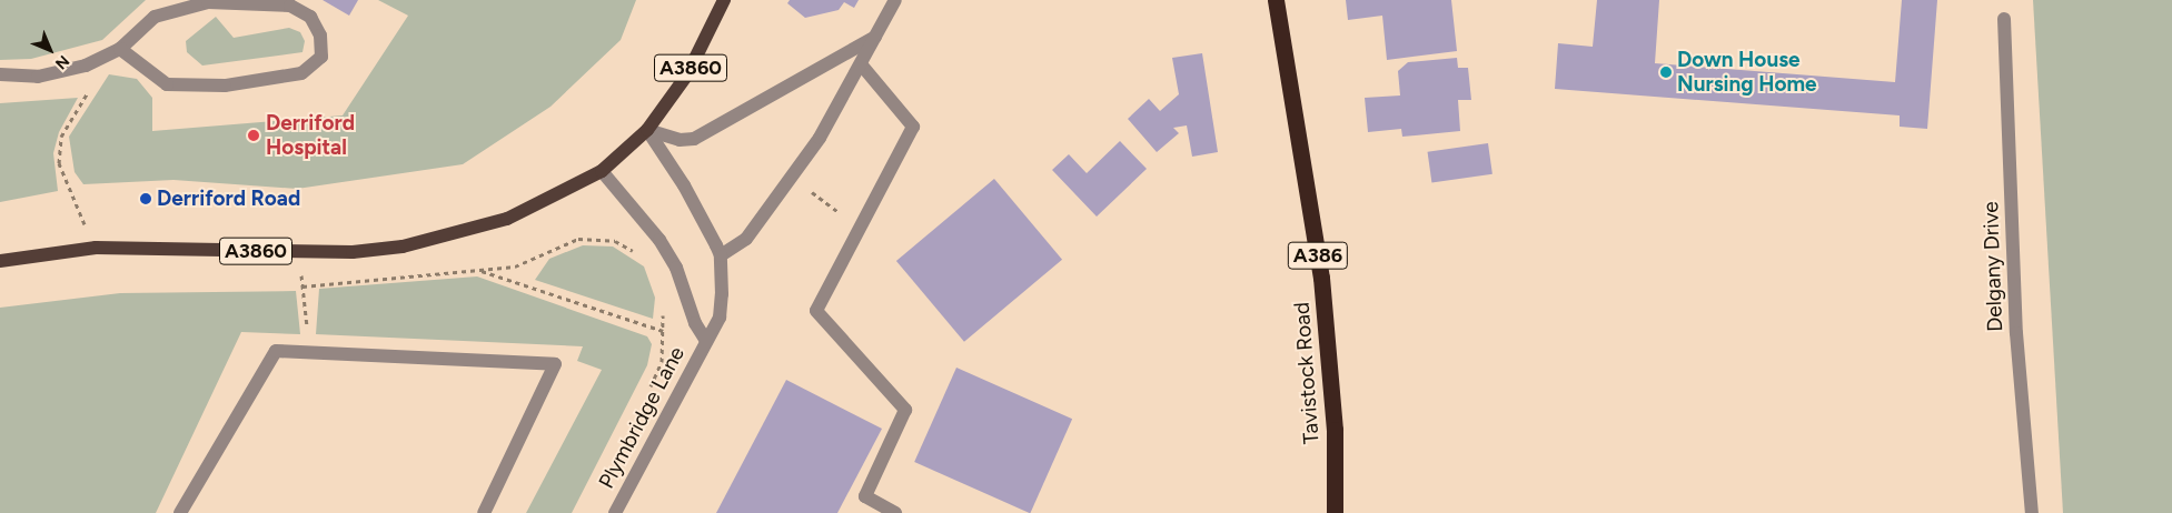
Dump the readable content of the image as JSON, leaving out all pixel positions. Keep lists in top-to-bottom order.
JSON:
{
  "streets": {
    "highway": ["A386", "Tavistock Road"],
    "main road": ["A3860"],
    "street": ["Delgany Drive", "Plymbridge Lane"]
  },
  "crossings": [
    ["A3860", "Plymbridge Lane"]
  ],
  "places": ["Down House Nursing Home", "Derriford Hospital", "Derriford Road"],
  "north": "bottom right"
}
